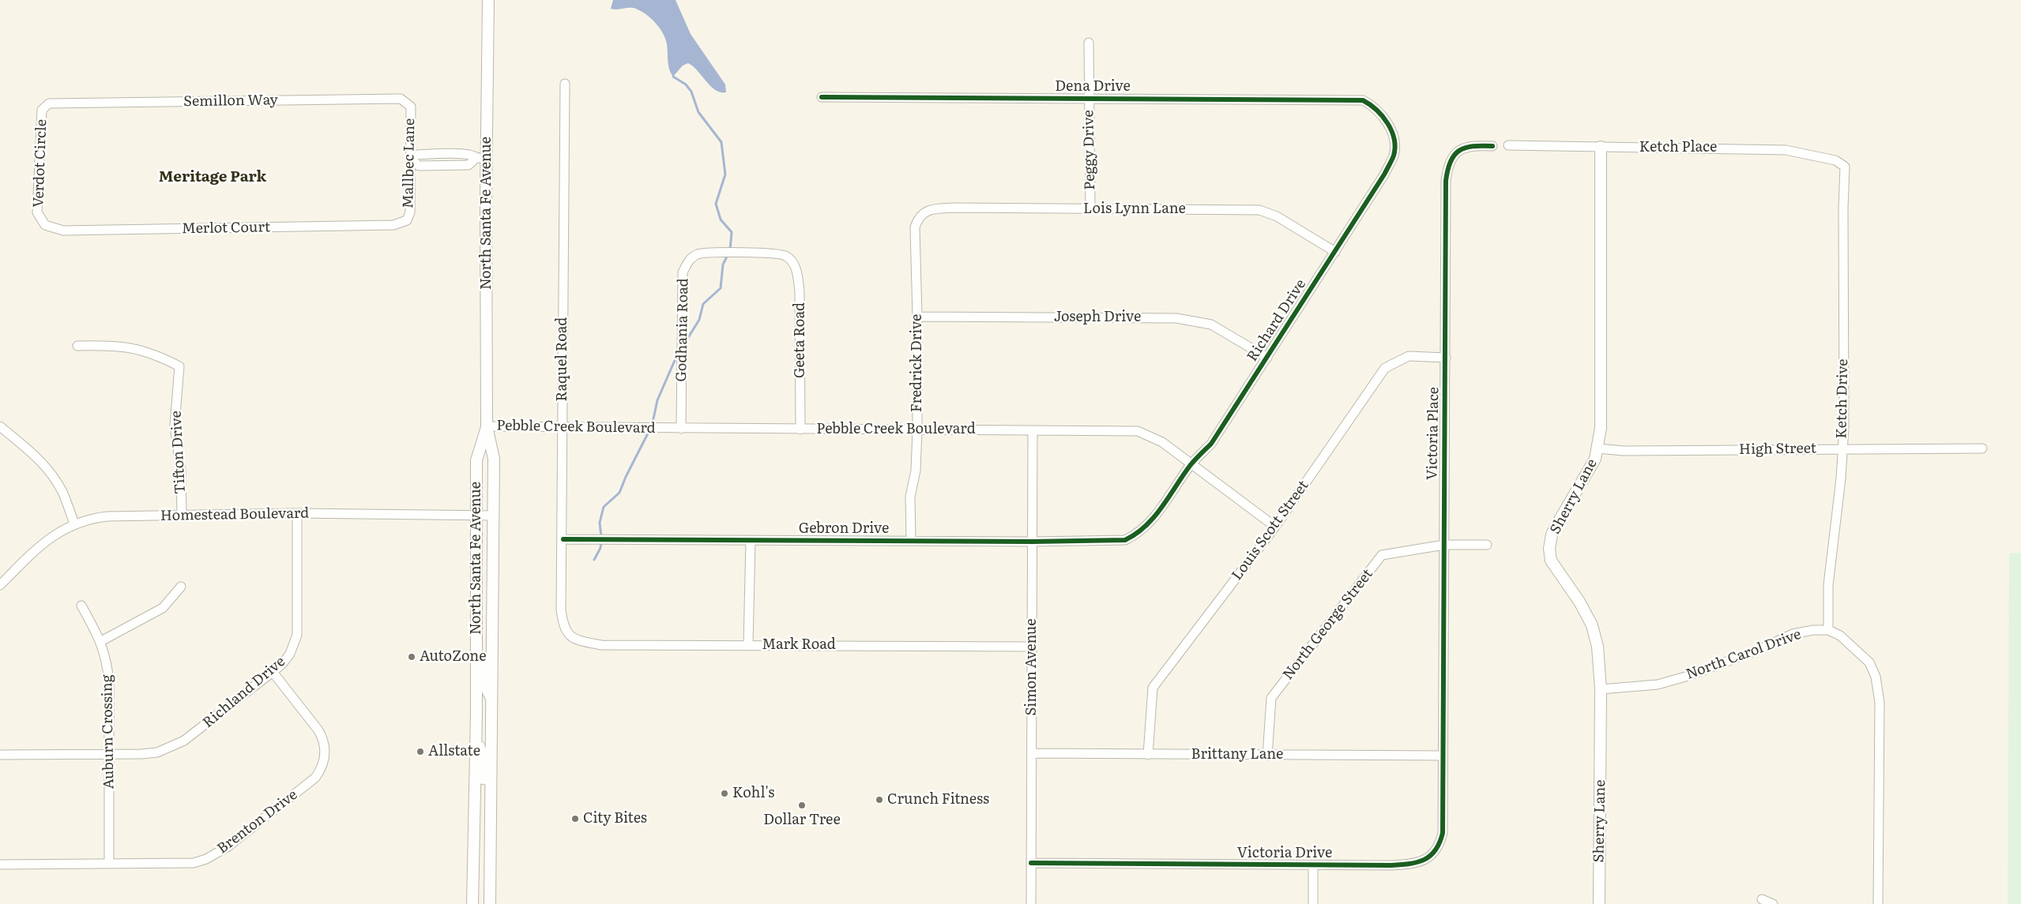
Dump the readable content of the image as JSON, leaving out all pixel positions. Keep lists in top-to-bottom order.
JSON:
{
  "streets": {
    "street": [
      "Dena Drive",
      "Semillon Way",
      "Ketch Place",
      "Peggy Drive",
      "Verdot Circle",
      "Mallbec Lane",
      "Lois Lynn Lane",
      "North Santa Fe Avenue",
      "Merlot Court",
      "Joseph Drive",
      "Richard Drive",
      "Godhania Road",
      "Geeta Road",
      "Raquel Road",
      "Fredrick Drive",
      "Ketch Drive",
      "Pebble Creek Boulevard",
      "Victoria Place",
      "High Street",
      "Tifton Drive",
      "Sherry Lane",
      "Homestead Boulevard",
      "Gebron Drive",
      "Louis Scott Street",
      "North George Street",
      "Mark Road",
      "North Carol Drive",
      "Simon Avenue",
      "Richland Drive",
      "Auburn Crossing",
      "Brittany Lane",
      "Brenton Drive",
      "Victoria Drive"
    ]
  },
  "crossings": [
    ["Dena Drive", "Peggy Drive"],
    ["Dena Drive", "Richard Drive"],
    ["Semillon Way", "Verdot Circle"],
    ["Semillon Way", "Mallbec Lane"],
    ["Ketch Place", "Ketch Drive"],
    ["Ketch Place", "Sherry Lane"],
    ["Peggy Drive", "Lois Lynn Lane"],
    ["Verdot Circle", "Merlot Court"],
    ["Mallbec Lane", "Merlot Court"],
    ["Lois Lynn Lane", "Richard Drive"],
    ["Lois Lynn Lane", "Fredrick Drive"],
    ["North Santa Fe Avenue", "Pebble Creek Boulevard"],
    ["North Santa Fe Avenue", "Homestead Boulevard"],
    ["Joseph Drive", "Richard Drive"],
    ["Joseph Drive", "Fredrick Drive"],
    ["Richard Drive", "Pebble Creek Boulevard"],
    ["Richard Drive", "Gebron Drive"],
    ["Godhania Road", "Geeta Road"],
    ["Godhania Road", "Pebble Creek Boulevard"],
    ["Geeta Road", "Pebble Creek Boulevard"],
    ["Raquel Road", "Pebble Creek Boulevard"],
    ["Raquel Road", "Gebron Drive"],
    ["Raquel Road", "Mark Road"],
    ["Fredrick Drive", "Pebble Creek Boulevard"],
    ["Fredrick Drive", "Gebron Drive"],
    ["Ketch Drive", "High Street"],
    ["Ketch Drive", "North Carol Drive"],
    ["Pebble Creek Boulevard", "Louis Scott Street"],
    ["Pebble Creek Boulevard", "Simon Avenue"],
    ["Victoria Place", "Louis Scott Street"],
    ["Victoria Place", "North George Street"],
    ["Victoria Place", "Brittany Lane"],
    ["Victoria Place", "Victoria Drive"],
    ["High Street", "Sherry Lane"],
    ["Tifton Drive", "Homestead Boulevard"],
    ["Sherry Lane", "North Carol Drive"],
    ["Homestead Boulevard", "Richland Drive"],
    ["Gebron Drive", "Simon Avenue"],
    ["Louis Scott Street", "Brittany Lane"],
    ["North George Street", "Brittany Lane"],
    ["Mark Road", "Simon Avenue"],
    ["Simon Avenue", "Brittany Lane"],
    ["Simon Avenue", "Victoria Drive"],
    ["Richland Drive", "Auburn Crossing"],
    ["Richland Drive", "Brenton Drive"],
    ["Auburn Crossing", "Brenton Drive"],
    ["Brittany Lane", "Victoria Drive"]
  ],
  "districts": ["Meritage Park"],
  "places": [
    "AutoZone",
    "Allstate",
    "Kohl's",
    "Crunch Fitness",
    "Dollar Tree",
    "City Bites"
  ]
}
